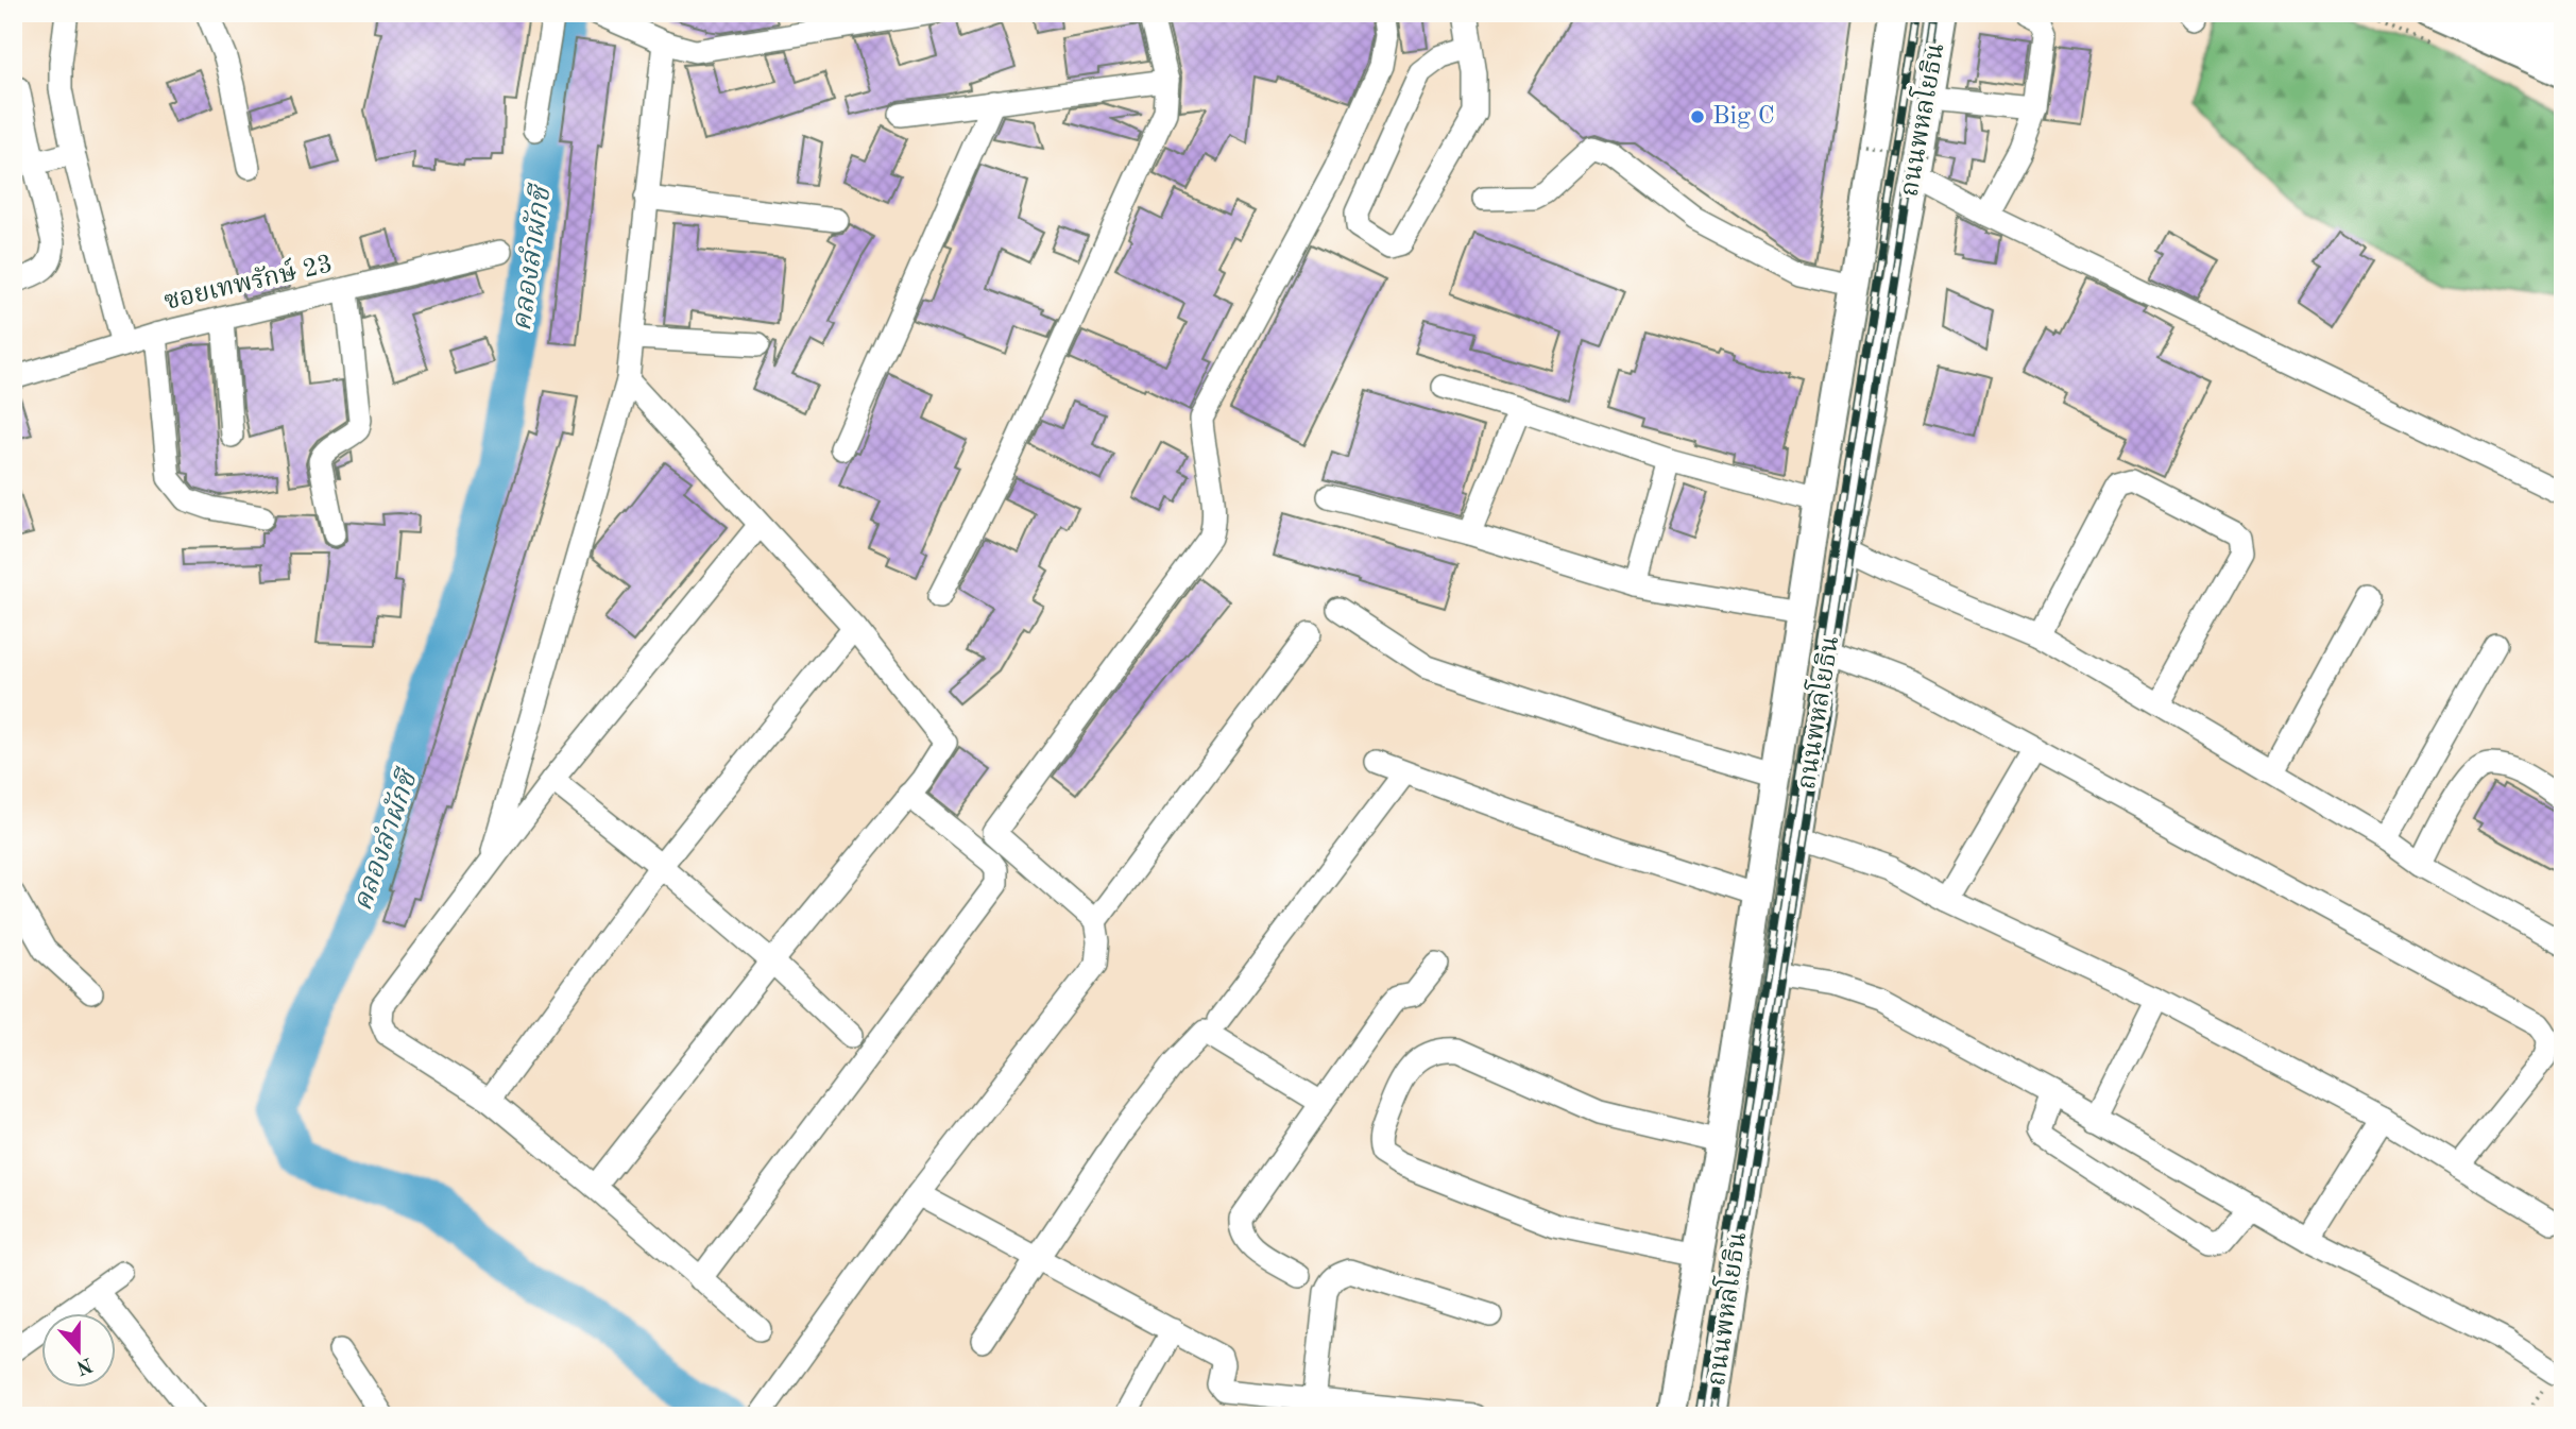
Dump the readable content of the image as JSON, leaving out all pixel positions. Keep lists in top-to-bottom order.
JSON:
{
  "streets": {
    "main road": ["ถนนพหลโยธิน"],
    "street": ["ซอยเทพรักษ์ 23"]
  },
  "water": ["คลองลำผักชี"],
  "places": ["Big C"],
  "north": "bottom"
}
